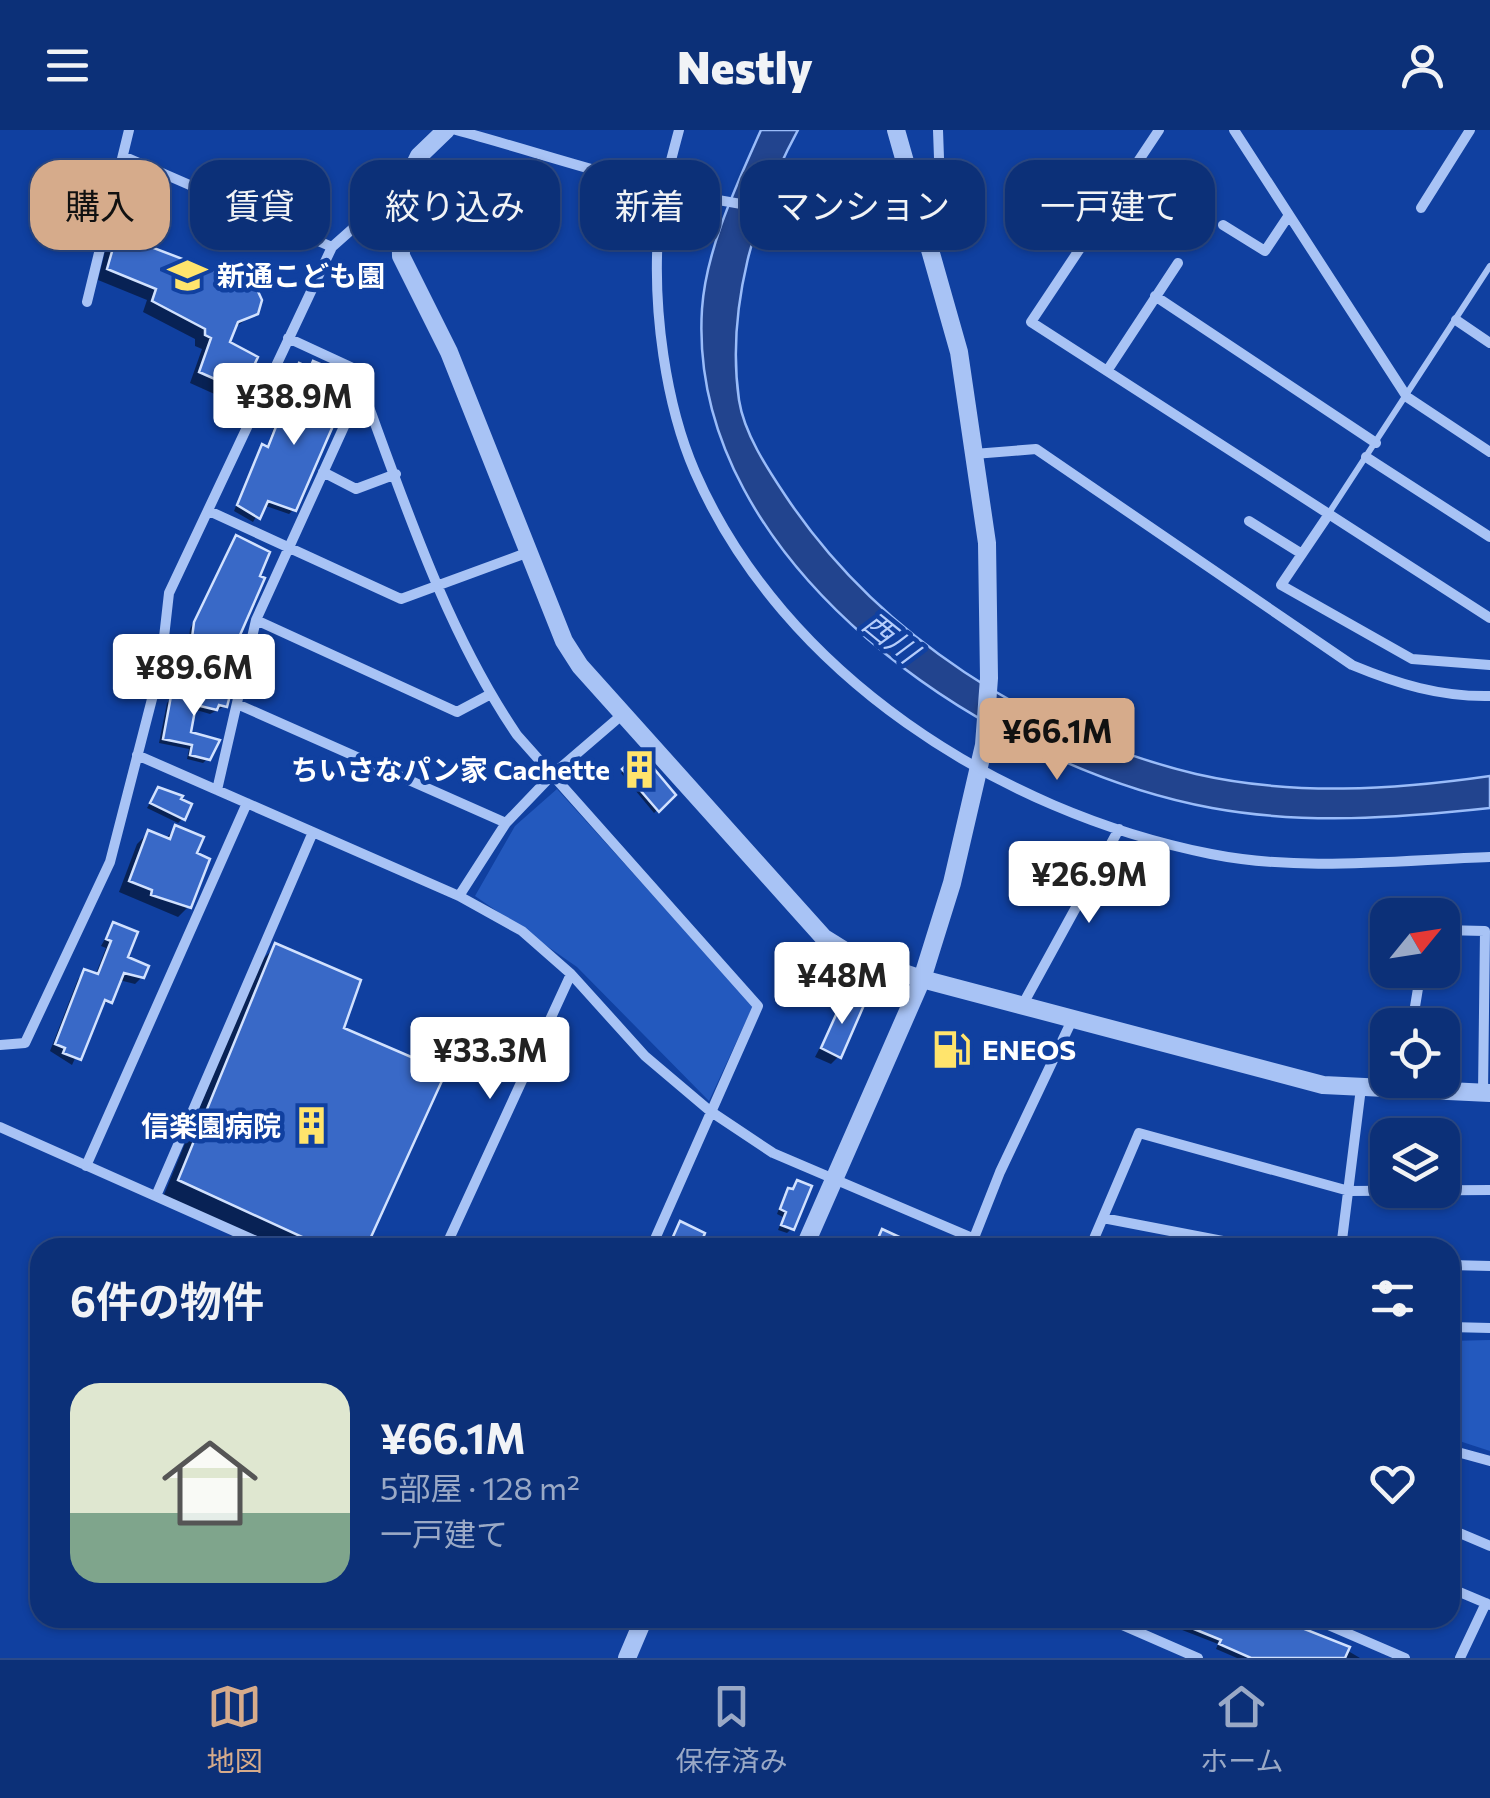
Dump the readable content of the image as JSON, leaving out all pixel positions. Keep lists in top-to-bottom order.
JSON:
{
  "water": ["西川"],
  "places": {
    "school or university": ["新通こども園"],
    "building": ["ちいさなパン家 Cachette", "信楽園病院"],
    "fuel station": ["ENEOS"]
  },
  "north": "top right",
  "page": {
    "header": "Nestly",
    "chip": [
      "購入",
      "賃貸",
      "絞り込み",
      "新着",
      "マンション",
      "一戸建て"
    ],
    "price": [
      "¥38.9M",
      "¥89.6M",
      "¥66.1M",
      "¥26.9M",
      "¥48M",
      "¥33.3M"
    ],
    "heading": "6件の物件",
    "list": [
      {
        "name": "¥66.1M",
        "note": "5部屋 · 128 m² · 一戸建て"
      }
    ],
    "tabs": ["地図", "保存済み", "ホーム"]
  }
}
